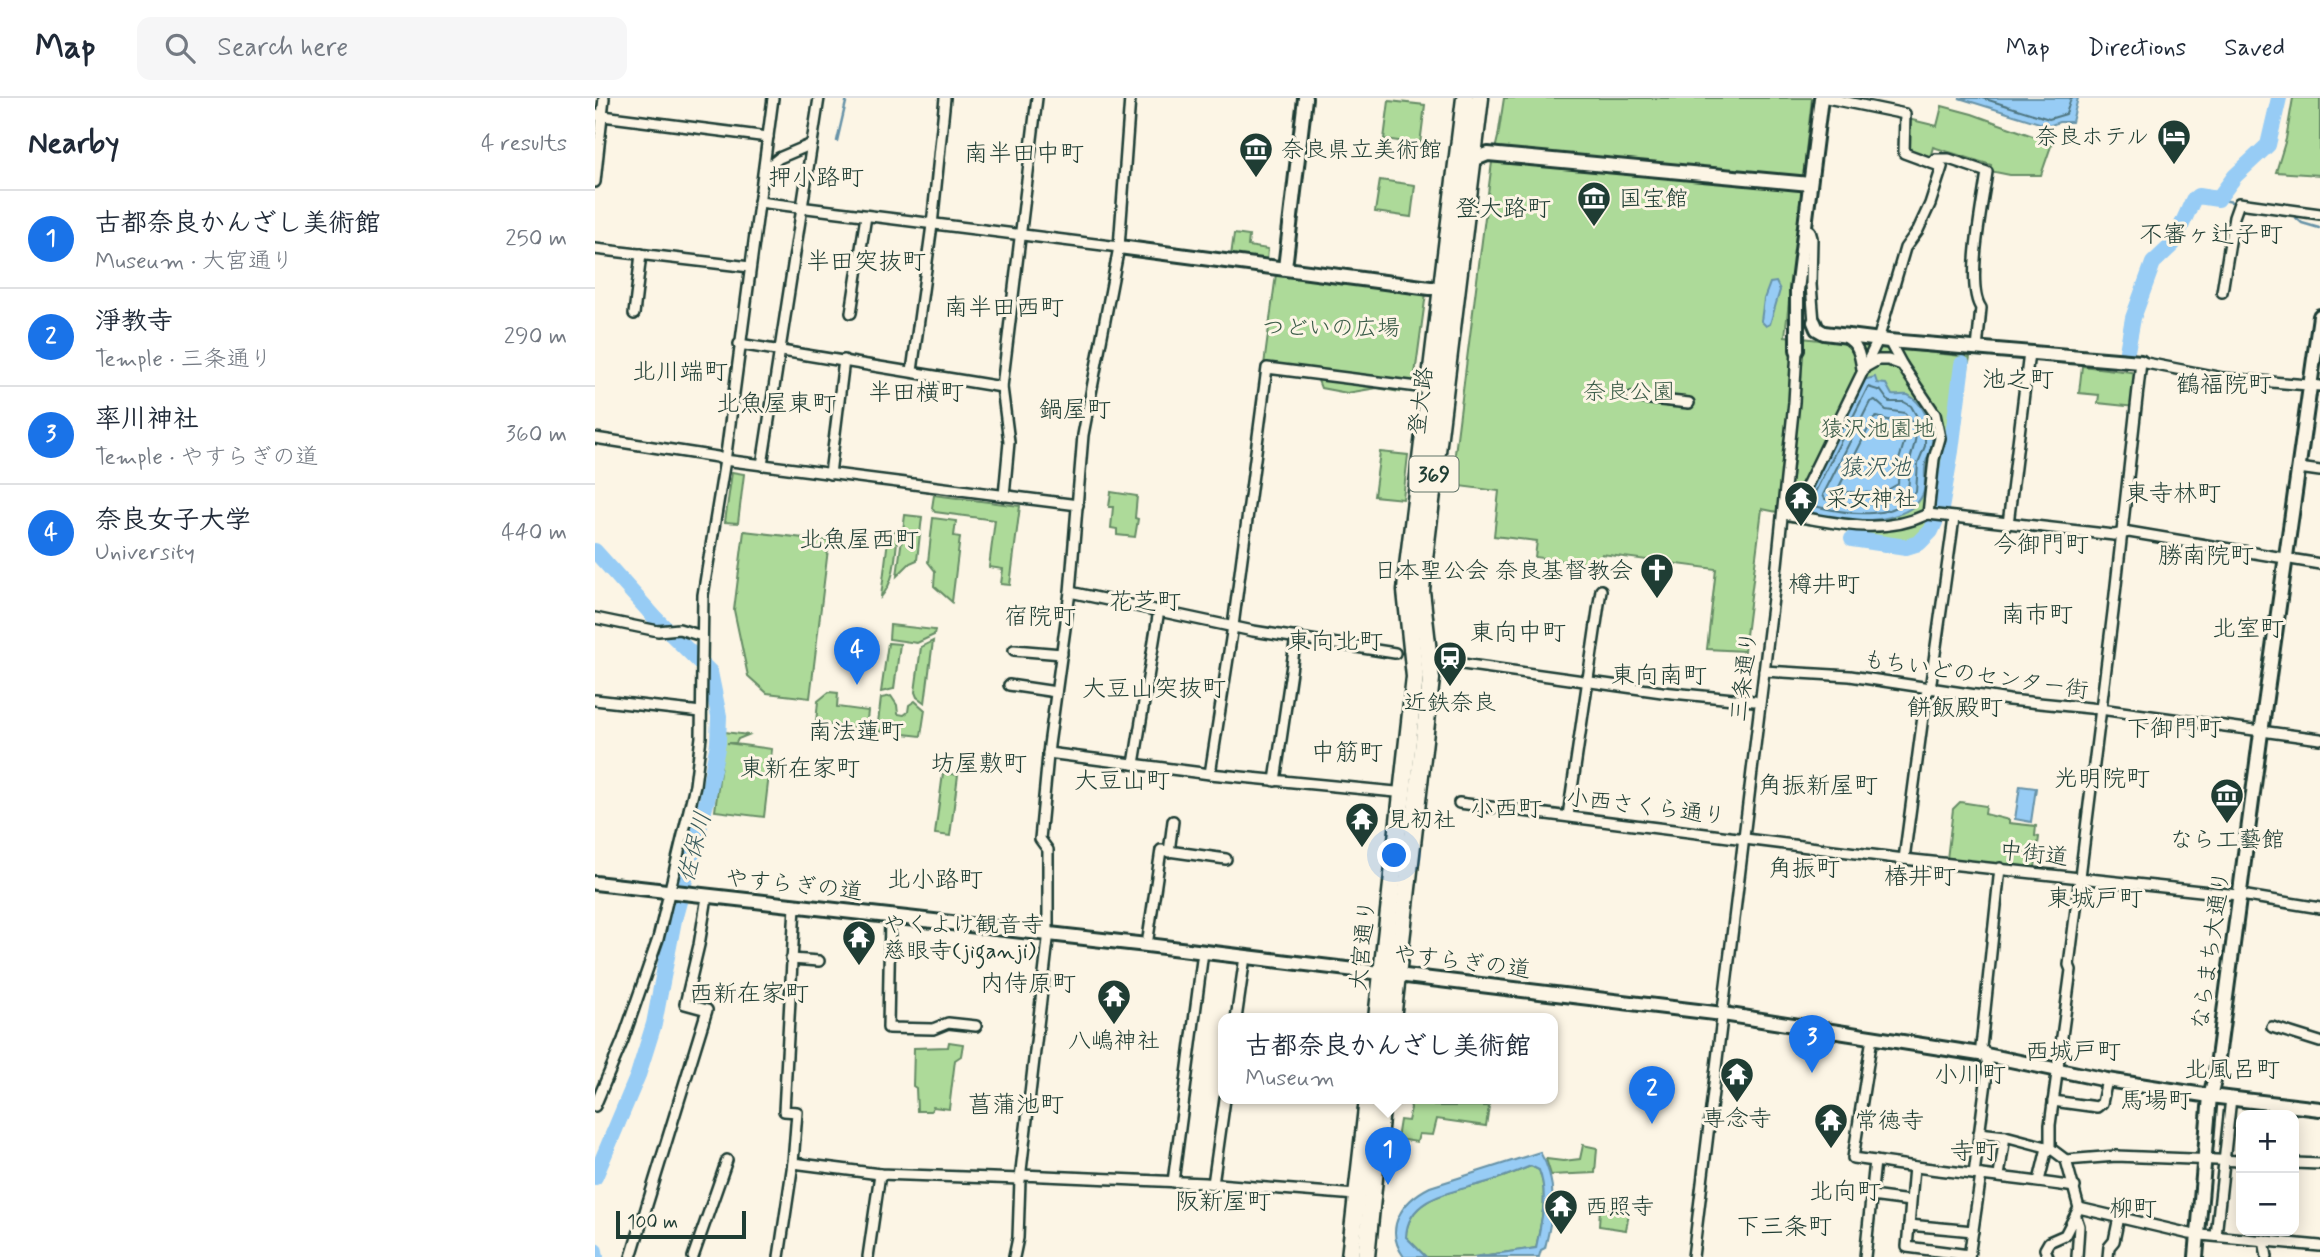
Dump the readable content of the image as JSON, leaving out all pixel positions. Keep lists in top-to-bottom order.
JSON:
{
  "streets": {
    "highway": ["登大路", "369", "大宮通り"],
    "street": [
      "もちいどのセンター街",
      "三条通り",
      "小西さくら通り",
      "中街道",
      "やすらぎの道",
      "ならまち大通り"
    ]
  },
  "crossings": [
    ["登大路", "大宮通り"],
    ["もちいどのセンター街", "三条通り"],
    ["もちいどのセンター街", "ならまち大通り"],
    ["三条通り", "小西さくら通り"],
    ["三条通り", "中街道"],
    ["三条通り", "やすらぎの道"],
    ["小西さくら通り", "中街道"],
    ["中街道", "ならまち大通り"],
    ["やすらぎの道", "大宮通り"],
    ["やすらぎの道", "ならまち大通り"]
  ],
  "districts": [
    "南半田中町",
    "押小路町",
    "登大路町",
    "不審ヶ辻子町",
    "半田突抜町",
    "南半田西町",
    "北川端町",
    "池之町",
    "鶴福院町",
    "半田横町",
    "北魚屋東町",
    "鍋屋町",
    "東寺林町",
    "北魚屋西町",
    "今御門町",
    "勝南院町",
    "樽井町",
    "花芝町",
    "南市町",
    "宿院町",
    "北室町",
    "東向中町",
    "東向北町",
    "東向南町",
    "大豆山突抜町",
    "餅飯殿町",
    "下御門町",
    "南法蓮町",
    "中筋町",
    "坊屋敷町",
    "東新在家町",
    "光明院町",
    "大豆山町",
    "角振新屋町",
    "小西町",
    "角振町",
    "椿井町",
    "北小路町",
    "東城戸町",
    "内侍原町",
    "西新在家町",
    "西城戸町",
    "北風呂町",
    "小川町",
    "馬場町",
    "菖蒲池町",
    "寺町",
    "北向町",
    "阪新屋町",
    "柳町",
    "下三条町"
  ],
  "water": ["猿沢池", "佐保川"],
  "parks": ["つどいの広場", "奈良公園", "猿沢池園地"],
  "places": {
    "hotel": ["奈良ホテル"],
    "museum": ["奈良県立美術館", "国宝館", "なら工藝館"],
    "temple": [
      "采女神社",
      "見初社",
      "やくよけ観音寺 慈眼寺(jiganji)",
      "八嶋神社",
      "専念寺",
      "常徳寺",
      "西照寺"
    ],
    "church": ["日本聖公会 奈良基督教会"],
    "station": ["近鉄奈良"]
  },
  "scale_bar": "100 m",
  "page": {
    "header": "Map",
    "search": "Search here",
    "nav": ["Map", "Directions", "Saved"],
    "heading": ["Nearby", "4 results"],
    "list": [
      {
        "mark": "1",
        "name": "古都奈良かんざし美術館",
        "note": "Museum · 大宮通り",
        "value": "250 m"
      },
      {
        "mark": "2",
        "name": "淨教寺",
        "note": "Temple · 三条通り",
        "value": "290 m"
      },
      {
        "mark": "3",
        "name": "率川神社",
        "note": "Temple · やすらぎの道",
        "value": "360 m"
      },
      {
        "mark": "4",
        "name": "奈良女子大学",
        "note": "University",
        "value": "440 m"
      }
    ],
    "pins": [
      "4",
      "3",
      "2",
      "1"
    ],
    "popup": ["古都奈良かんざし美術館", "Museum"],
    "map_buttons": ["+", "−"],
    "scale": "100 m"
  }
}
